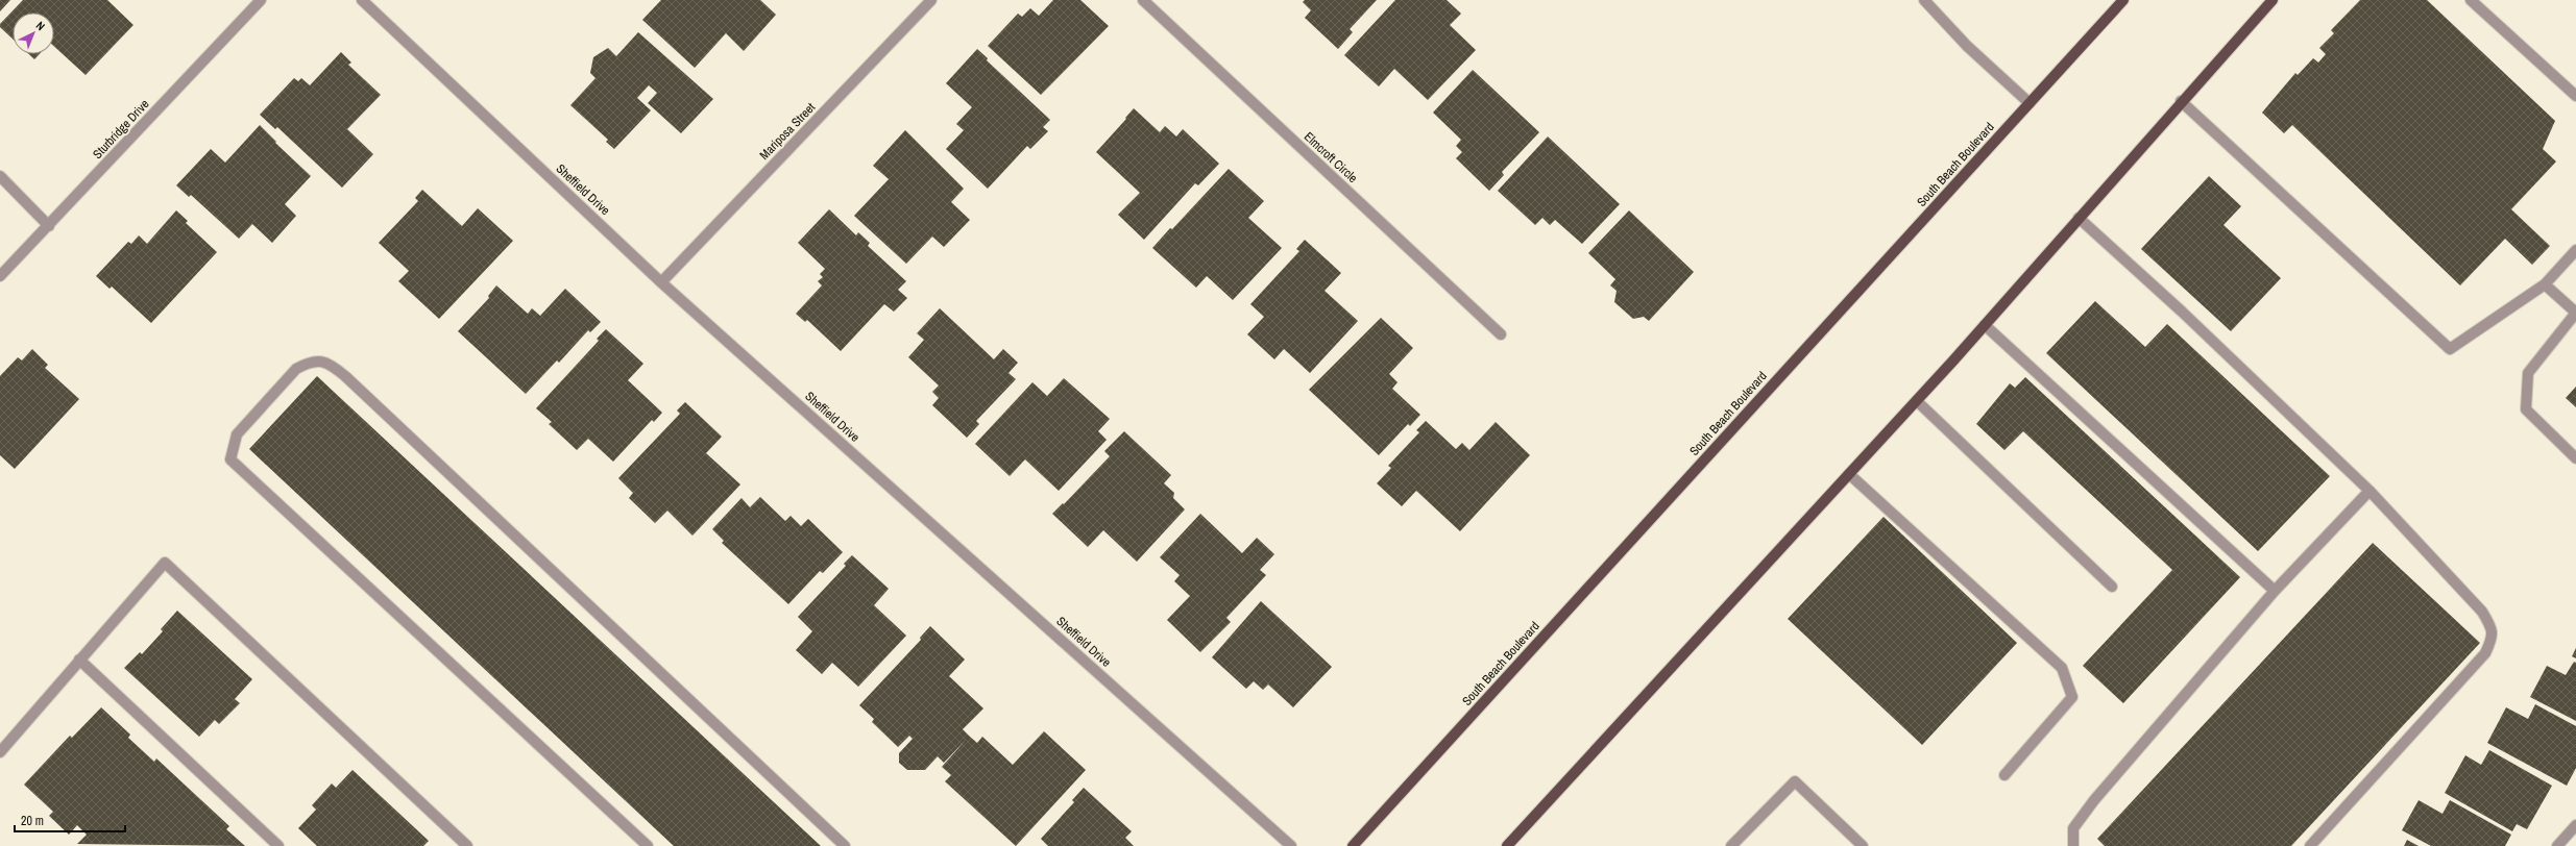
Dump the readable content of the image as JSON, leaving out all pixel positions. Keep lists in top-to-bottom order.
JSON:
{
  "streets": {
    "main road": ["South Beach Boulevard"],
    "street": [
      "Sturbridge Drive",
      "Mariposa Street",
      "Elmcroft Circle",
      "Sheffield Drive"
    ]
  },
  "crossings": [
    ["Mariposa Street", "Sheffield Drive"]
  ],
  "scale_bar": "20 m",
  "north": "top right"
}
